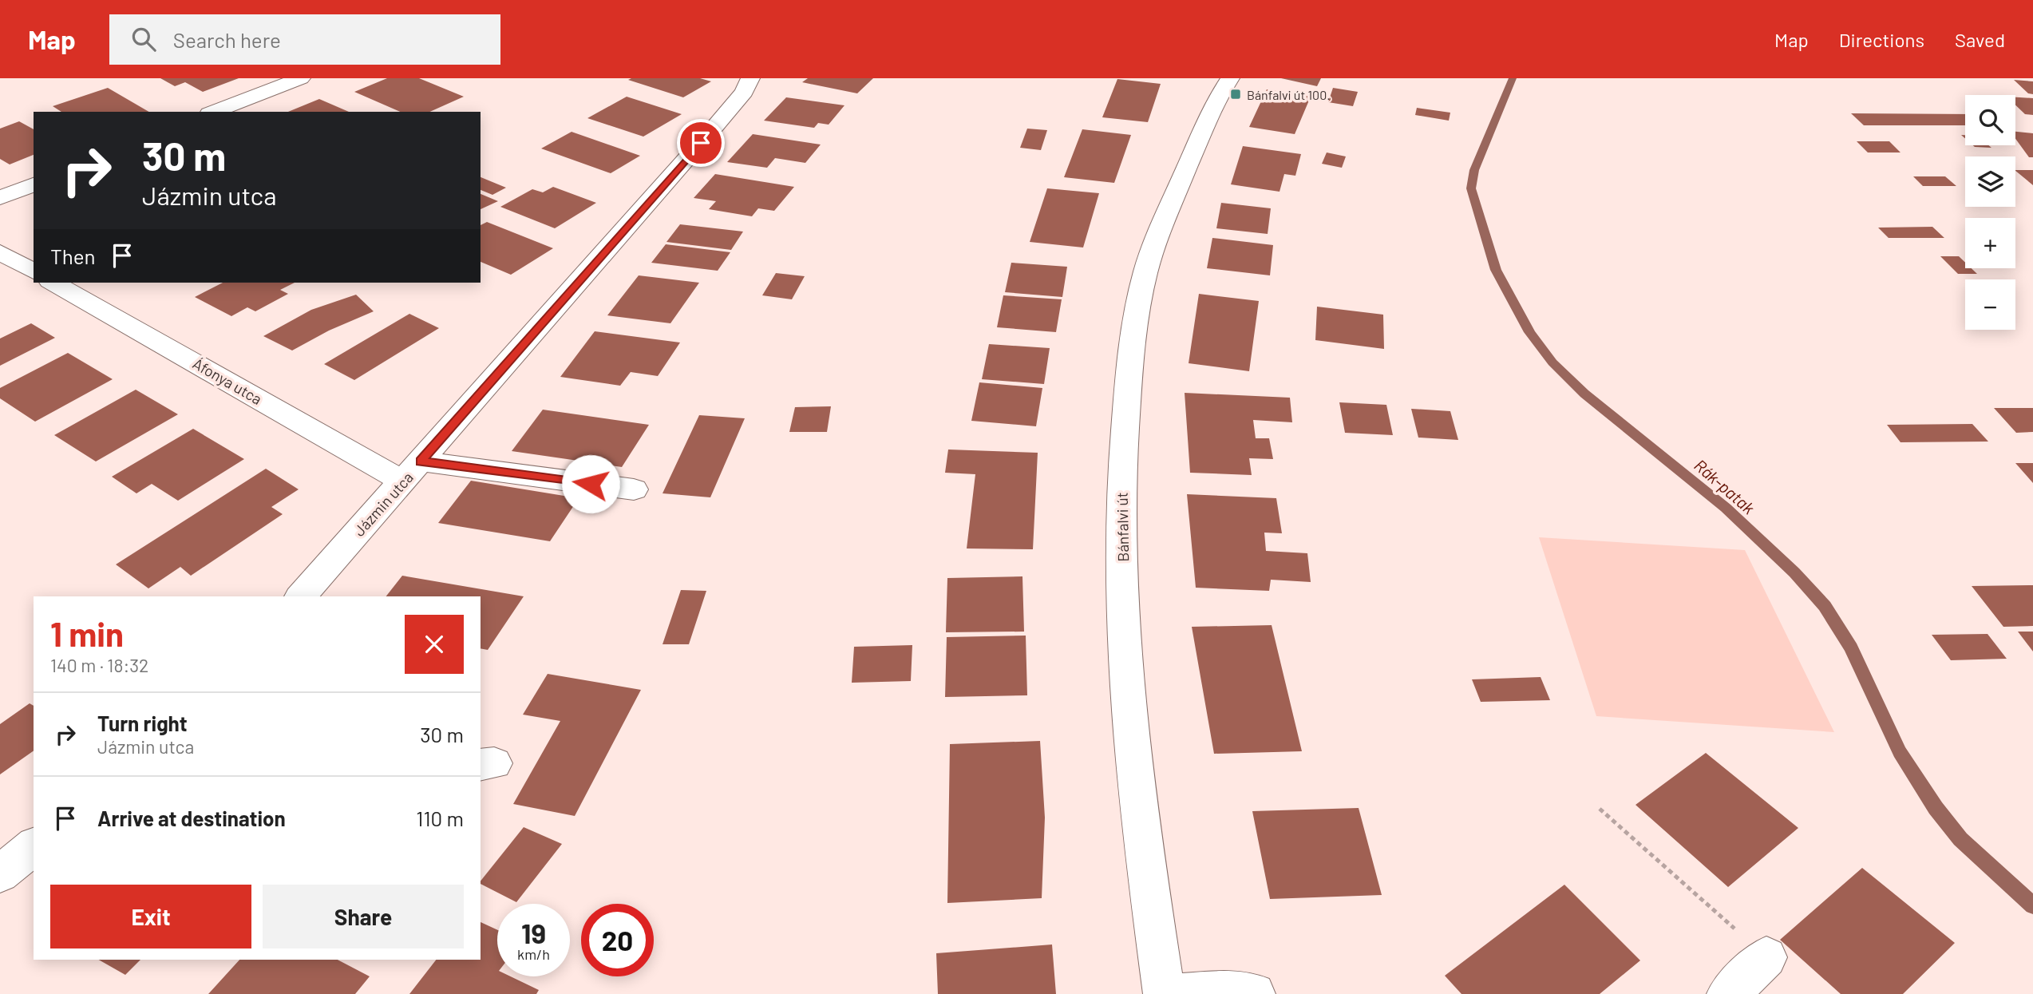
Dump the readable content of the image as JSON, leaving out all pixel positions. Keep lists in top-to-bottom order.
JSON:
{
  "streets": {
    "street": ["Áfonya utca", "Jázmin utca", "Bánfalvi út"]
  },
  "crossings": [
    ["Áfonya utca", "Jázmin utca"]
  ],
  "water": ["Rák-patak"],
  "places": {
    "transit": ["Bánfalvi út 100."]
  },
  "page": {
    "header": "Map",
    "search": "Search here",
    "nav": ["Map", "Directions", "Saved"],
    "map_buttons": ["+", "−"],
    "turn": ["30 m", "Jázmin utca"],
    "then": "Then",
    "heading": ["1 min", "140 m · 18:32"],
    "list": [
      {
        "name": "Turn right",
        "note": "Jázmin utca",
        "value": "30 m"
      },
      {
        "name": "Arrive at destination",
        "value": "110 m"
      }
    ],
    "buttons": ["Exit", "Share"],
    "speed": "19 km/h",
    "limit": "20"
  }
}
